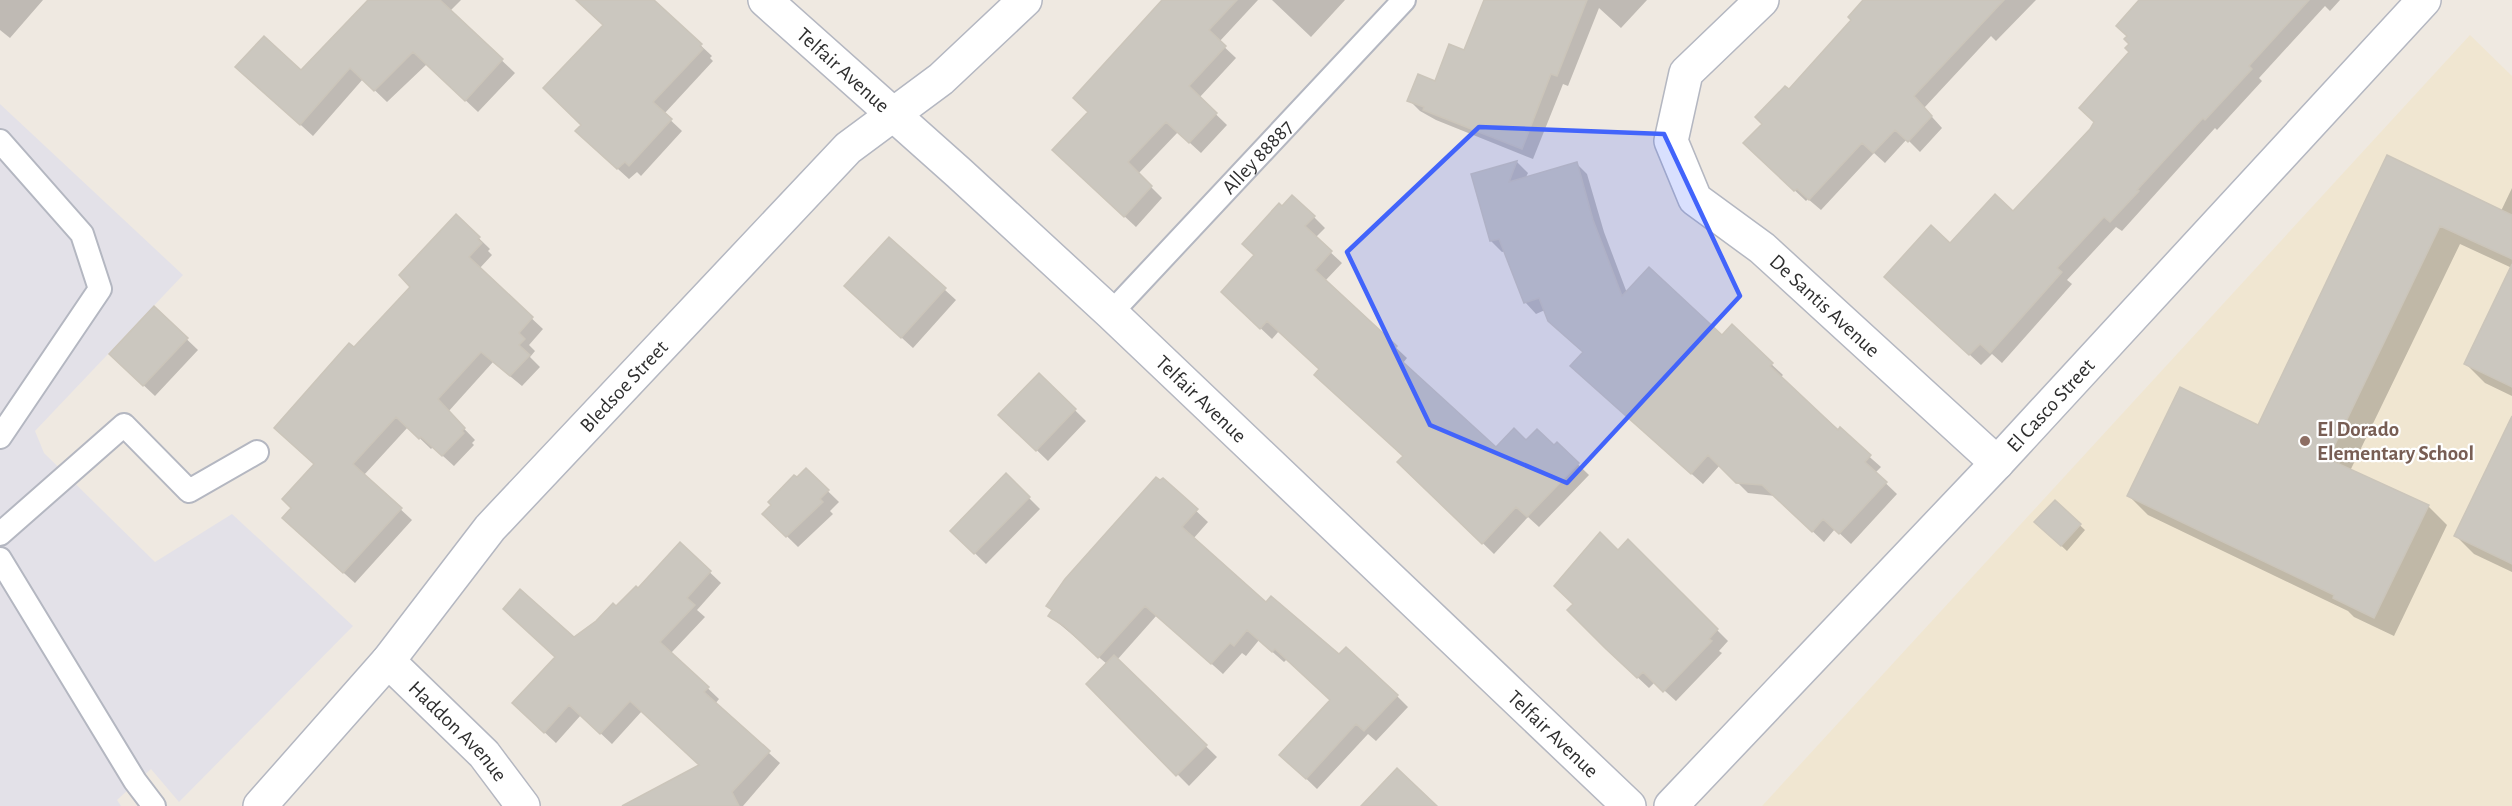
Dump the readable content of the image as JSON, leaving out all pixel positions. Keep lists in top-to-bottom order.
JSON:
{
  "streets": {
    "street": [
      "Telfair Avenue",
      "De Santis Avenue",
      "Bledsoe Street",
      "El Casco Street",
      "Haddon Avenue"
    ],
    "lane": ["Alley 88887"]
  },
  "crossings": [
    ["Telfair Avenue", "Alley 88887"],
    ["Telfair Avenue", "Bledsoe Street"],
    ["De Santis Avenue", "El Casco Street"],
    ["Bledsoe Street", "Haddon Avenue"]
  ],
  "places": ["El Dorado Elementary School"]
}
